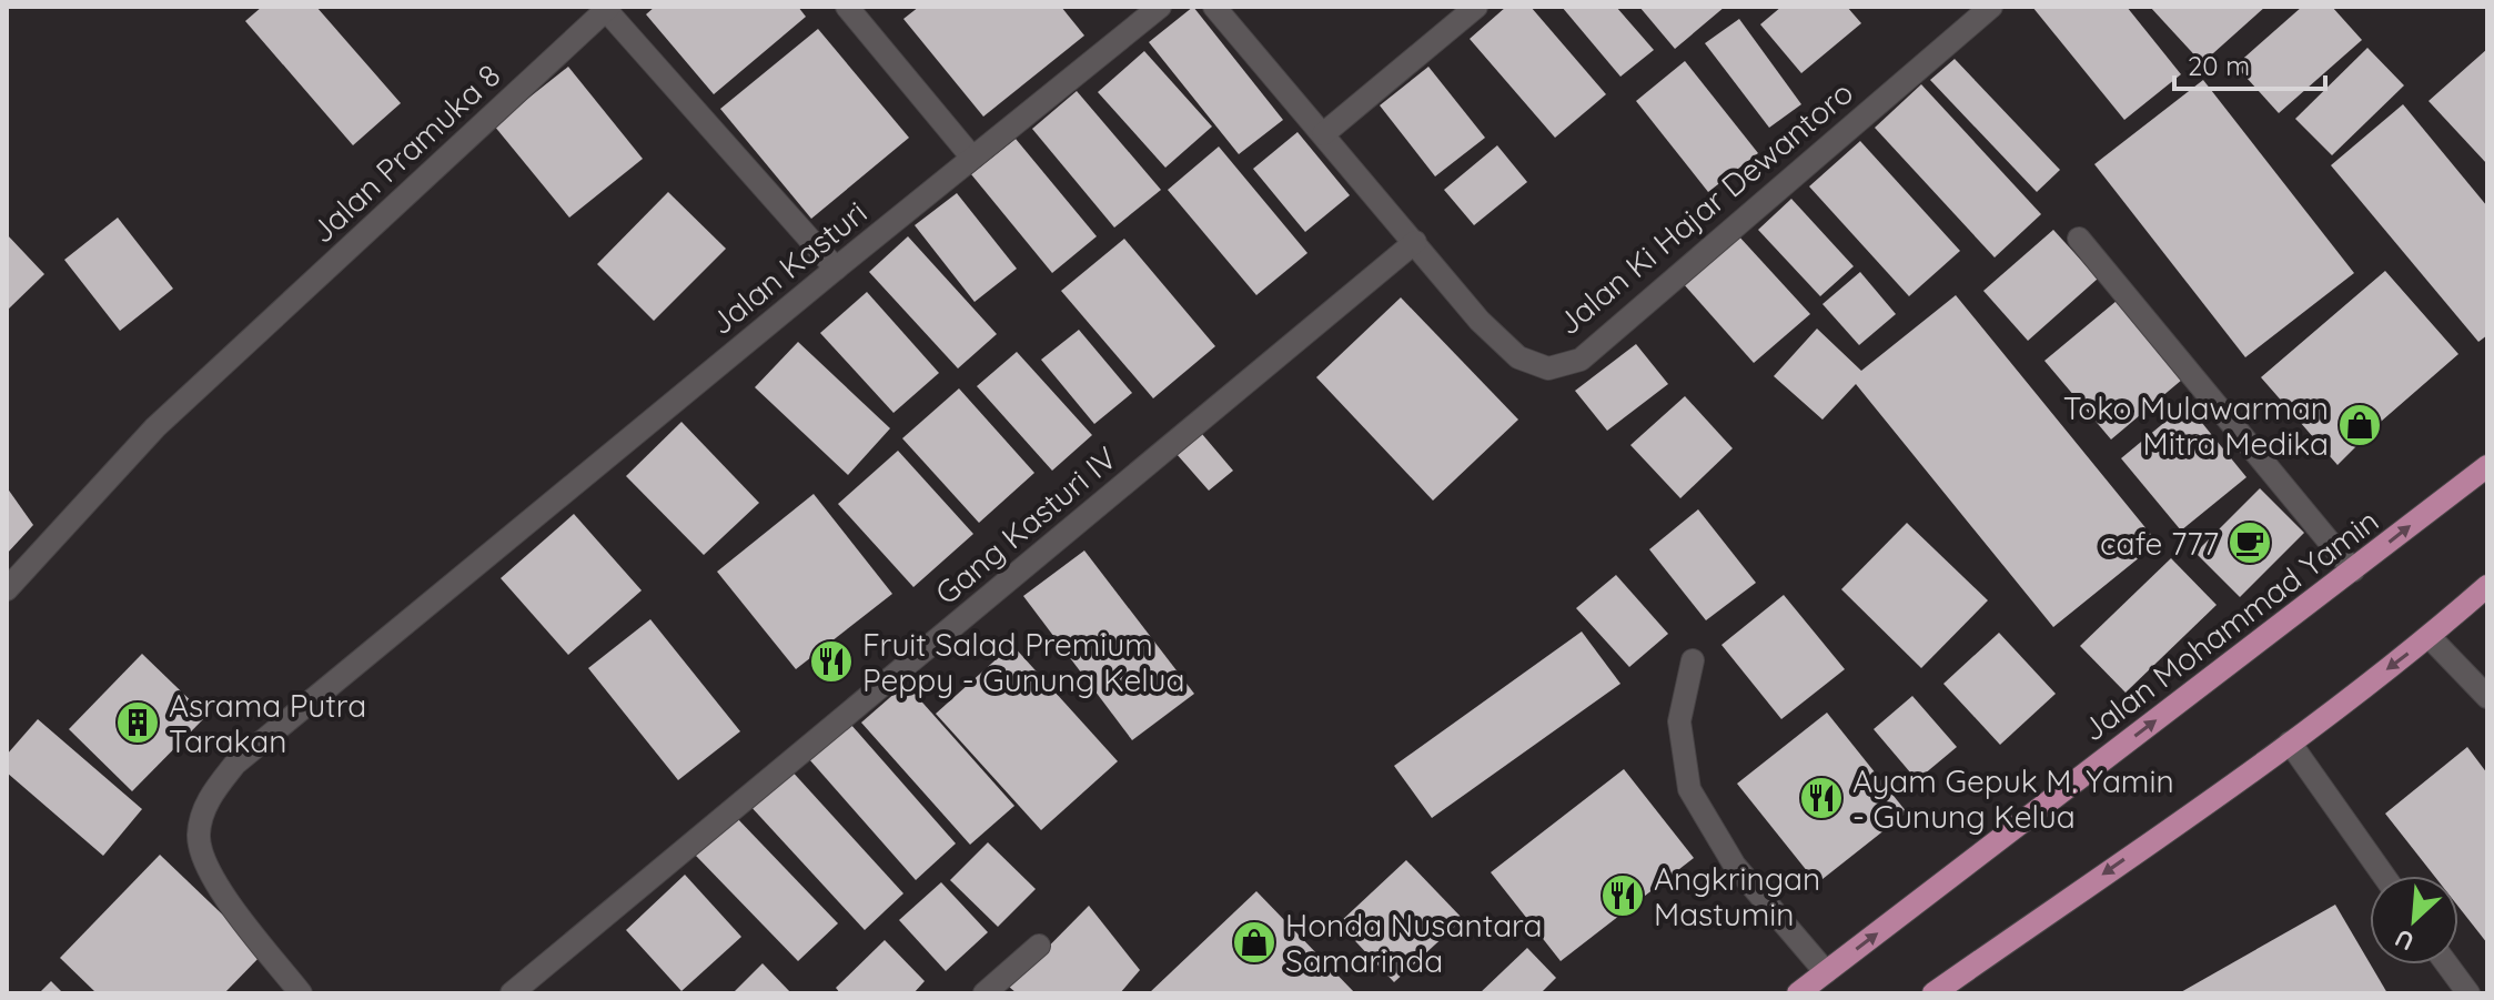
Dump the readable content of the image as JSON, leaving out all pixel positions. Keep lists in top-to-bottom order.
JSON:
{
  "streets": {
    "main road": ["Jalan Mohammad Yamin"],
    "street": [
      "Jalan Pramuka 8",
      "Jalan Ki Hajar Dewantoro",
      "Jalan Kasturi",
      "Gang Kasturi IV"
    ]
  },
  "crossings": [
    ["Jalan Pramuka 8", "Jalan Kasturi"],
    ["Jalan Ki Hajar Dewantoro", "Gang Kasturi IV"]
  ],
  "places": {
    "shop": ["Toko Mulawarman Mitra Medika", "Honda Nusantara Samarinda"],
    "cafe": ["cafe 777"],
    "restaurant": ["Fruit Salad Premium Peppy - Gunung Kelua", "Ayam Gepuk M. Yamin - Gunung Kelua", "Angkringan Mastumin"],
    "building": ["Asrama Putra Tarakan"]
  },
  "scale_bar": "20 m",
  "north": "bottom left"
}
